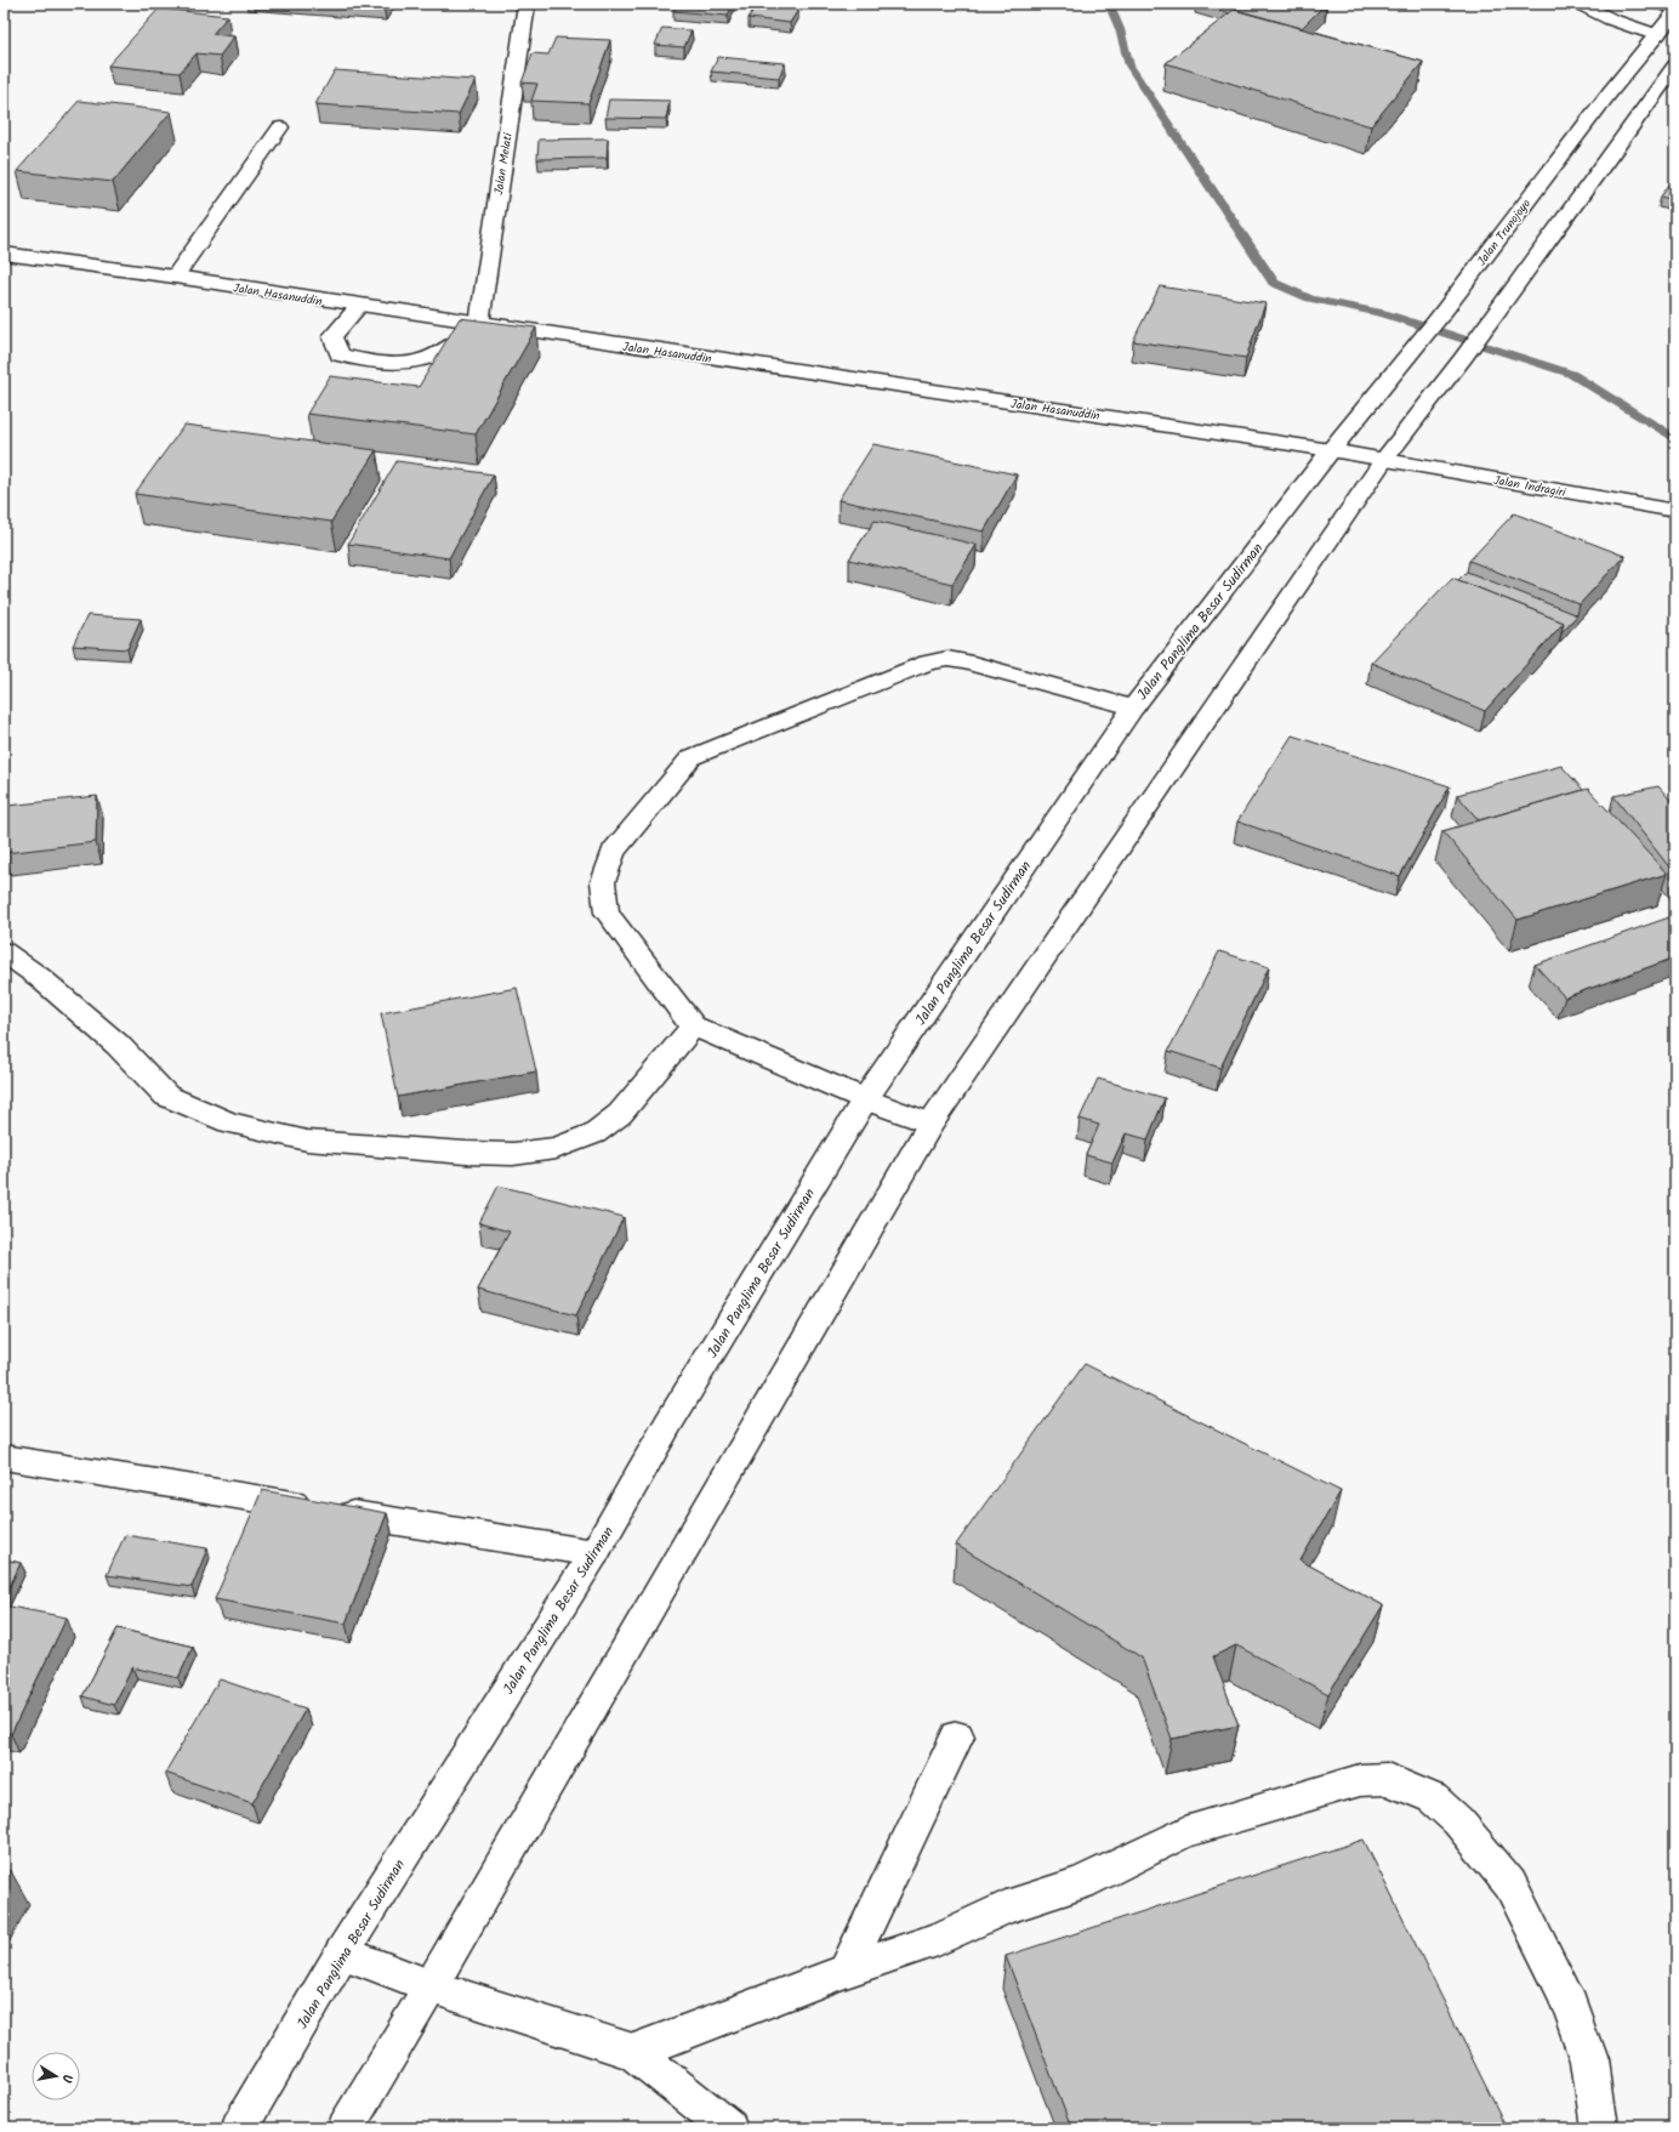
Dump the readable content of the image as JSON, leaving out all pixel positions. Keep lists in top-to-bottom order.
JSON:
{
  "streets": {
    "main road": [
      "Jalan Melati",
      "Jalan Trunojoyo",
      "Jalan Hasanuddin",
      "Jalan Indragiri",
      "Jalan Panglima Besar Sudirman"
    ]
  },
  "crossings": [
    ["Jalan Melati", "Jalan Hasanuddin"],
    ["Jalan Trunojoyo", "Jalan Hasanuddin"],
    ["Jalan Trunojoyo", "Jalan Panglima Besar Sudirman"],
    ["Jalan Hasanuddin", "Jalan Indragiri"],
    ["Jalan Hasanuddin", "Jalan Panglima Besar Sudirman"]
  ],
  "north": "right"
}
